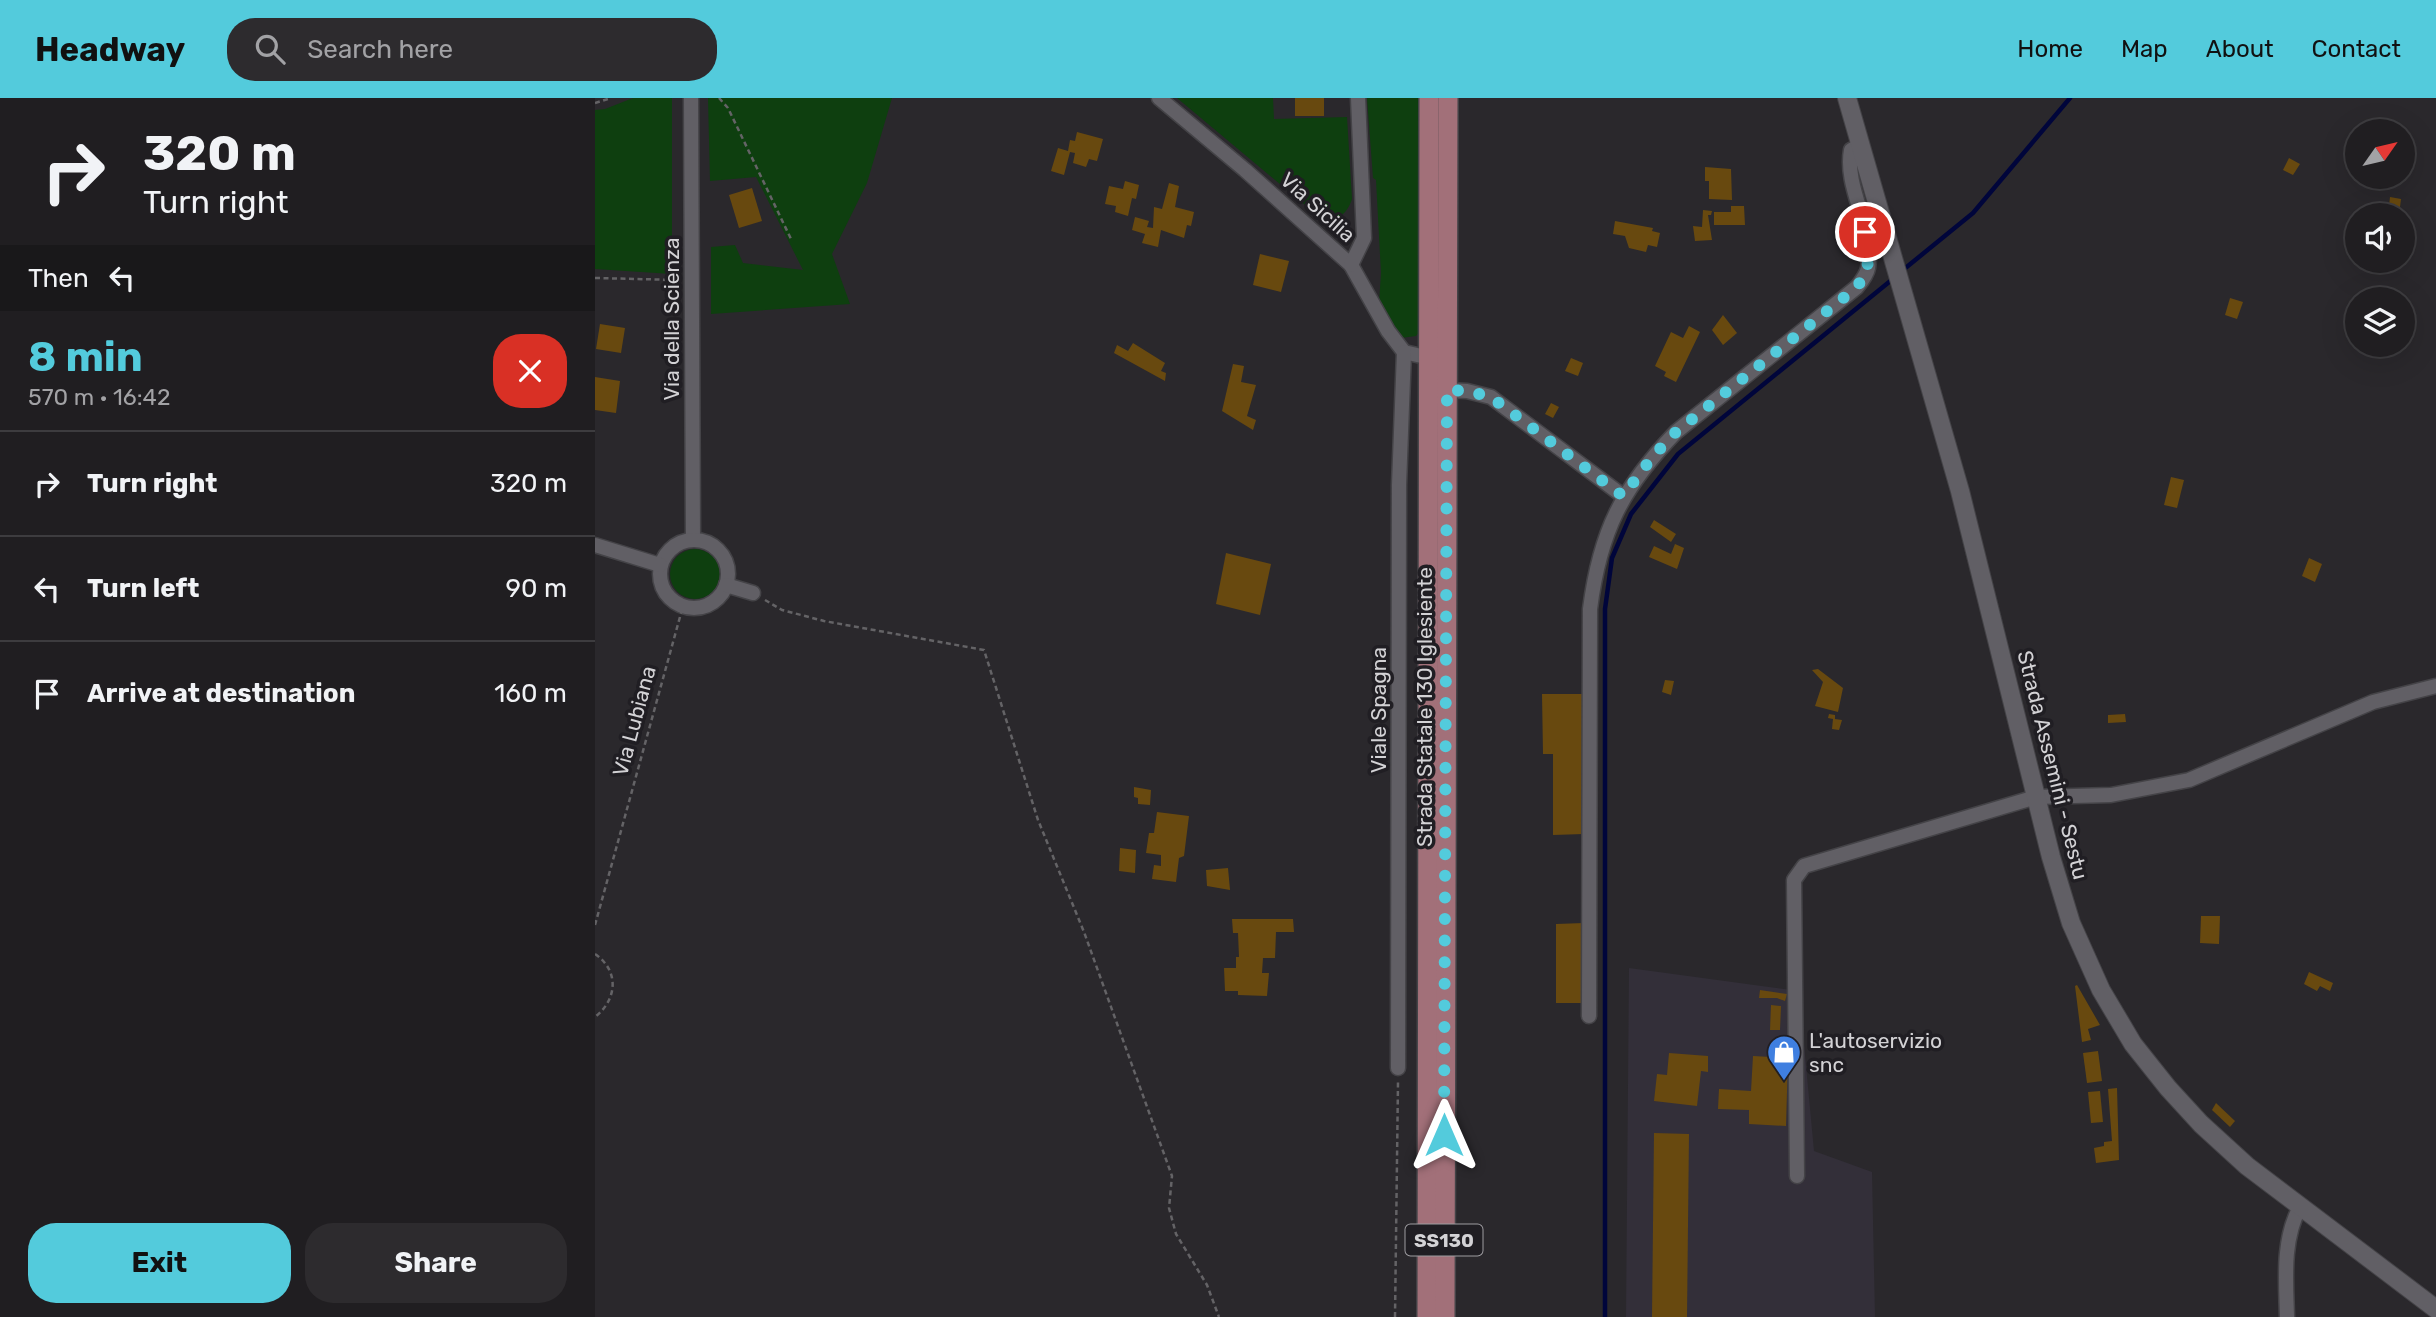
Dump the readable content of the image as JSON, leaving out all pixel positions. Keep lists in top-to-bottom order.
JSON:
{
  "streets": {
    "main road": ["Strada Statale 130 Iglesiente", "SS130"],
    "street": [
      "Via Sicilia",
      "Via della Scienza",
      "Viale Spagna",
      "Strada Assemini - Sestu"
    ],
    "path": ["Via Lubiana"]
  },
  "crossings": [
    ["Via Sicilia", "Viale Spagna"],
    ["Via della Scienza", "Via Lubiana"]
  ],
  "places": {
    "shop": ["L'autoservizio snc"]
  },
  "north": "top right",
  "page": {
    "header": "Headway",
    "search": "Search here",
    "nav": [
      "Home",
      "Map",
      "About",
      "Contact"
    ],
    "turn": ["320 m", "Turn right"],
    "then": "Then",
    "heading": ["8 min", "570 m · 16:42"],
    "list": [
      {
        "name": "Turn right",
        "value": "320 m"
      },
      {
        "name": "Turn left",
        "value": "90 m"
      },
      {
        "name": "Arrive at destination",
        "value": "160 m"
      }
    ],
    "buttons": ["Exit", "Share"]
  }
}
